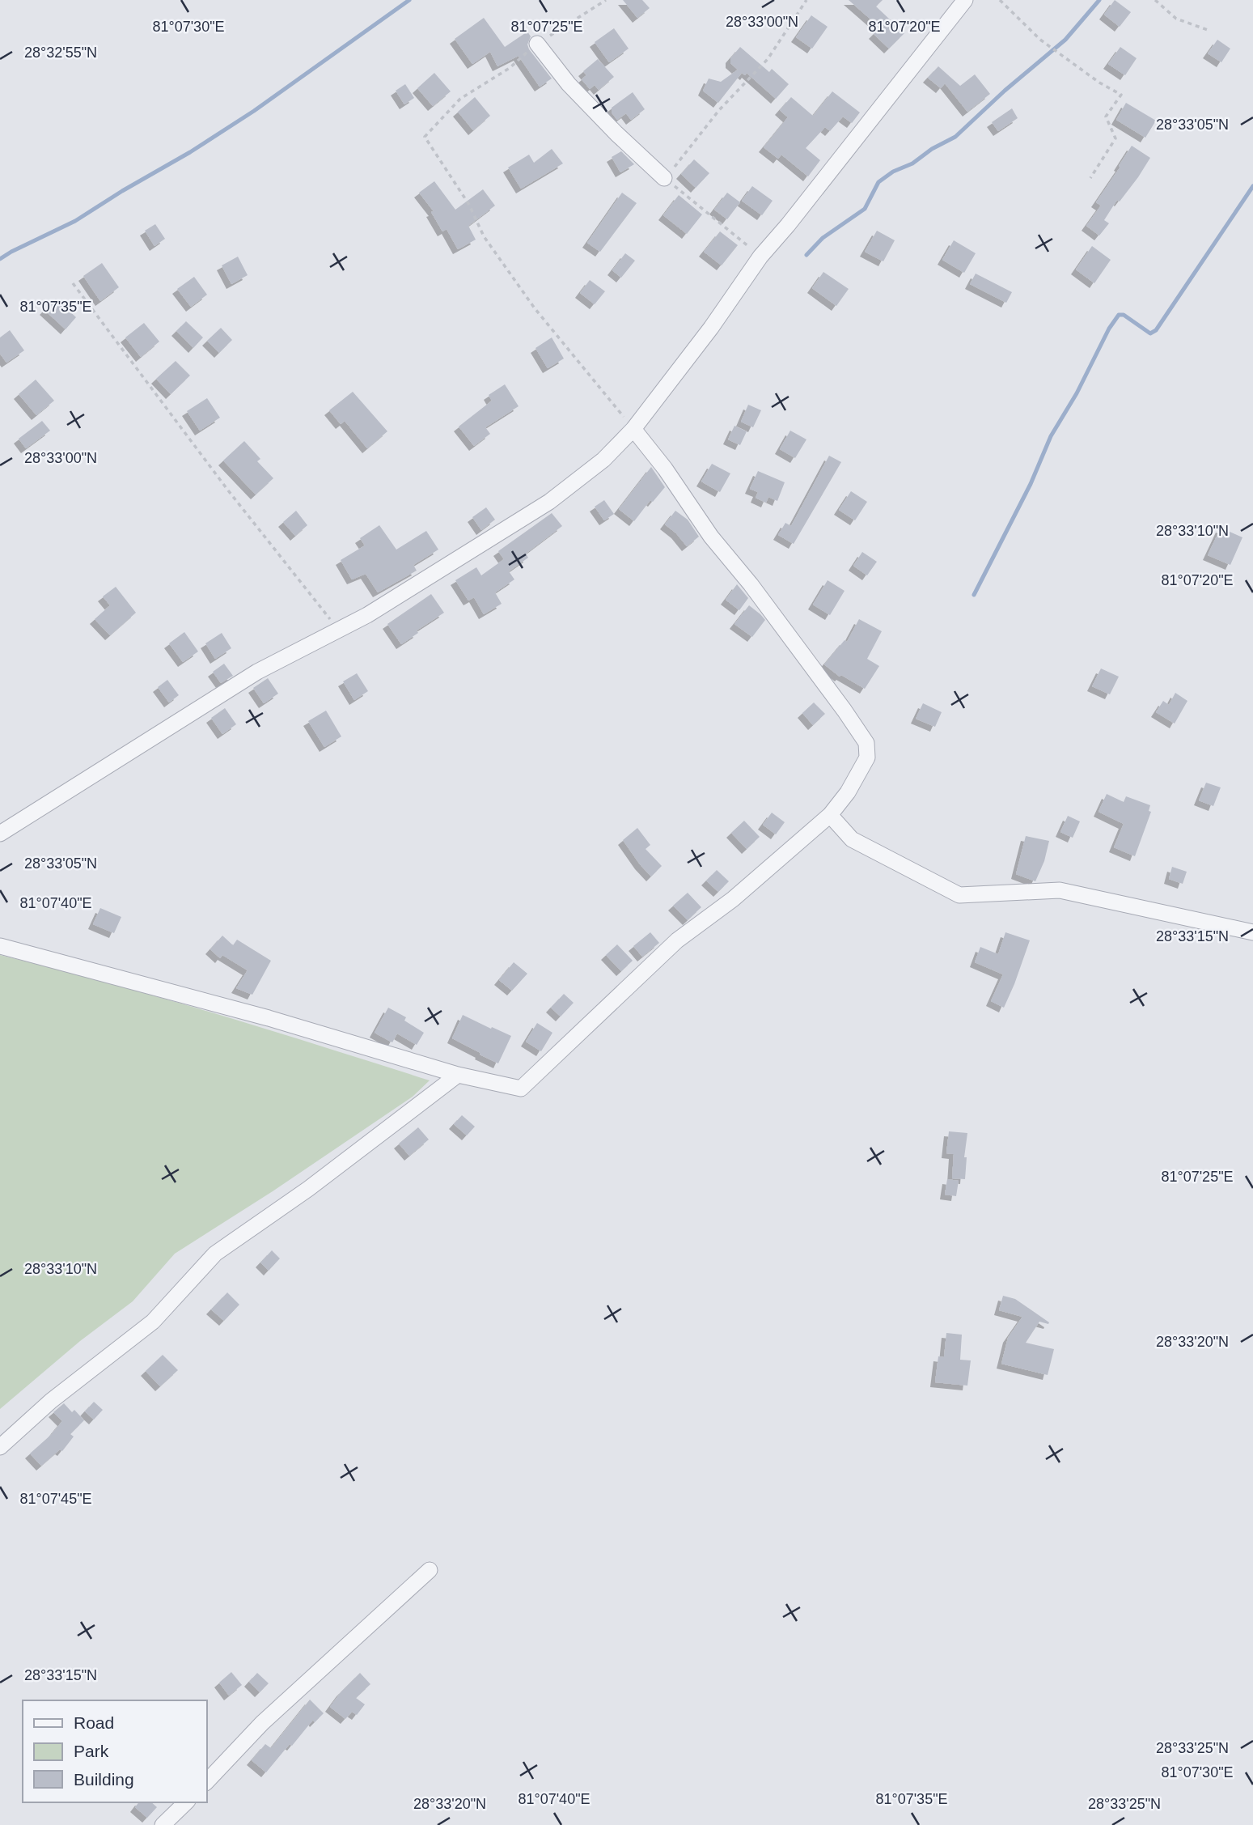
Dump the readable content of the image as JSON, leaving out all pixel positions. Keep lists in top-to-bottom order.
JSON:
{
  "legend": ["Road", "Park", "Building"],
  "coordinates": [
    "28°33'00\"N",
    "81°07'30\"E",
    "81°07'25\"E",
    "81°07'20\"E",
    "28°32'55\"N",
    "28°33'05\"N",
    "81°07'35\"E",
    "28°33'10\"N",
    "81°07'40\"E",
    "28°33'15\"N",
    "28°33'20\"N",
    "81°07'45\"E",
    "28°33'25\"N"
  ]
}
